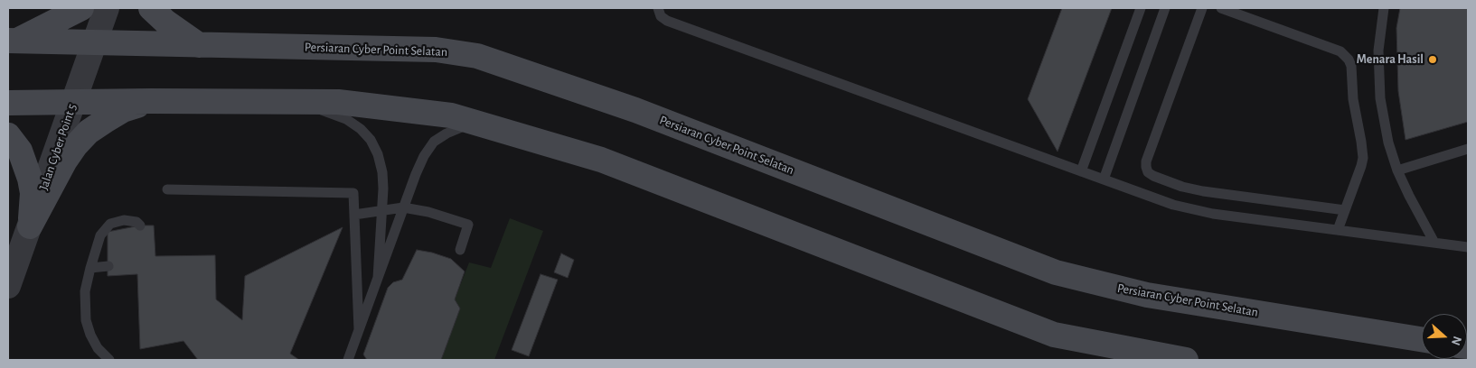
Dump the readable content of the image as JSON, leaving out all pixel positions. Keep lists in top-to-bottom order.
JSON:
{
  "streets": {
    "main road": ["Persiaran Cyber Point Selatan"],
    "street": ["Jalan Cyber Point 5"]
  },
  "crossings": [
    ["Persiaran Cyber Point Selatan", "Jalan Cyber Point 5"]
  ],
  "places": ["Menara Hasil"],
  "north": "right"
}
